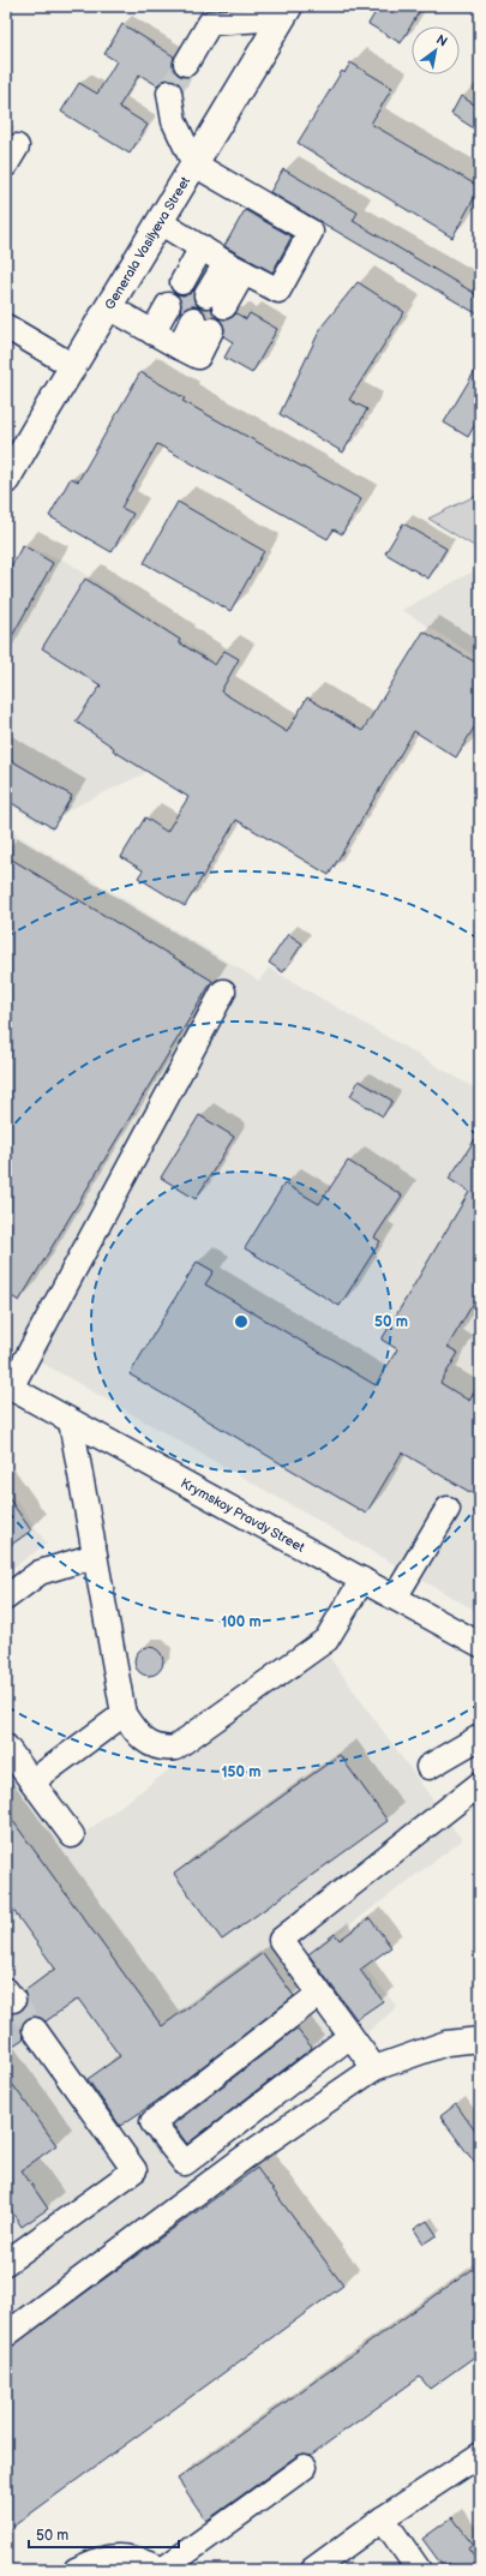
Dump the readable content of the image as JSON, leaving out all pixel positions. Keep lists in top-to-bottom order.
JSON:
{
  "streets": {
    "main road": ["Generala Vasilyeva Street"],
    "street": ["Krymskoy Pravdy Street"]
  },
  "scale_bar": "50 m",
  "north": "top right",
  "rings": ["50 m", "100 m", "150 m"]
}
